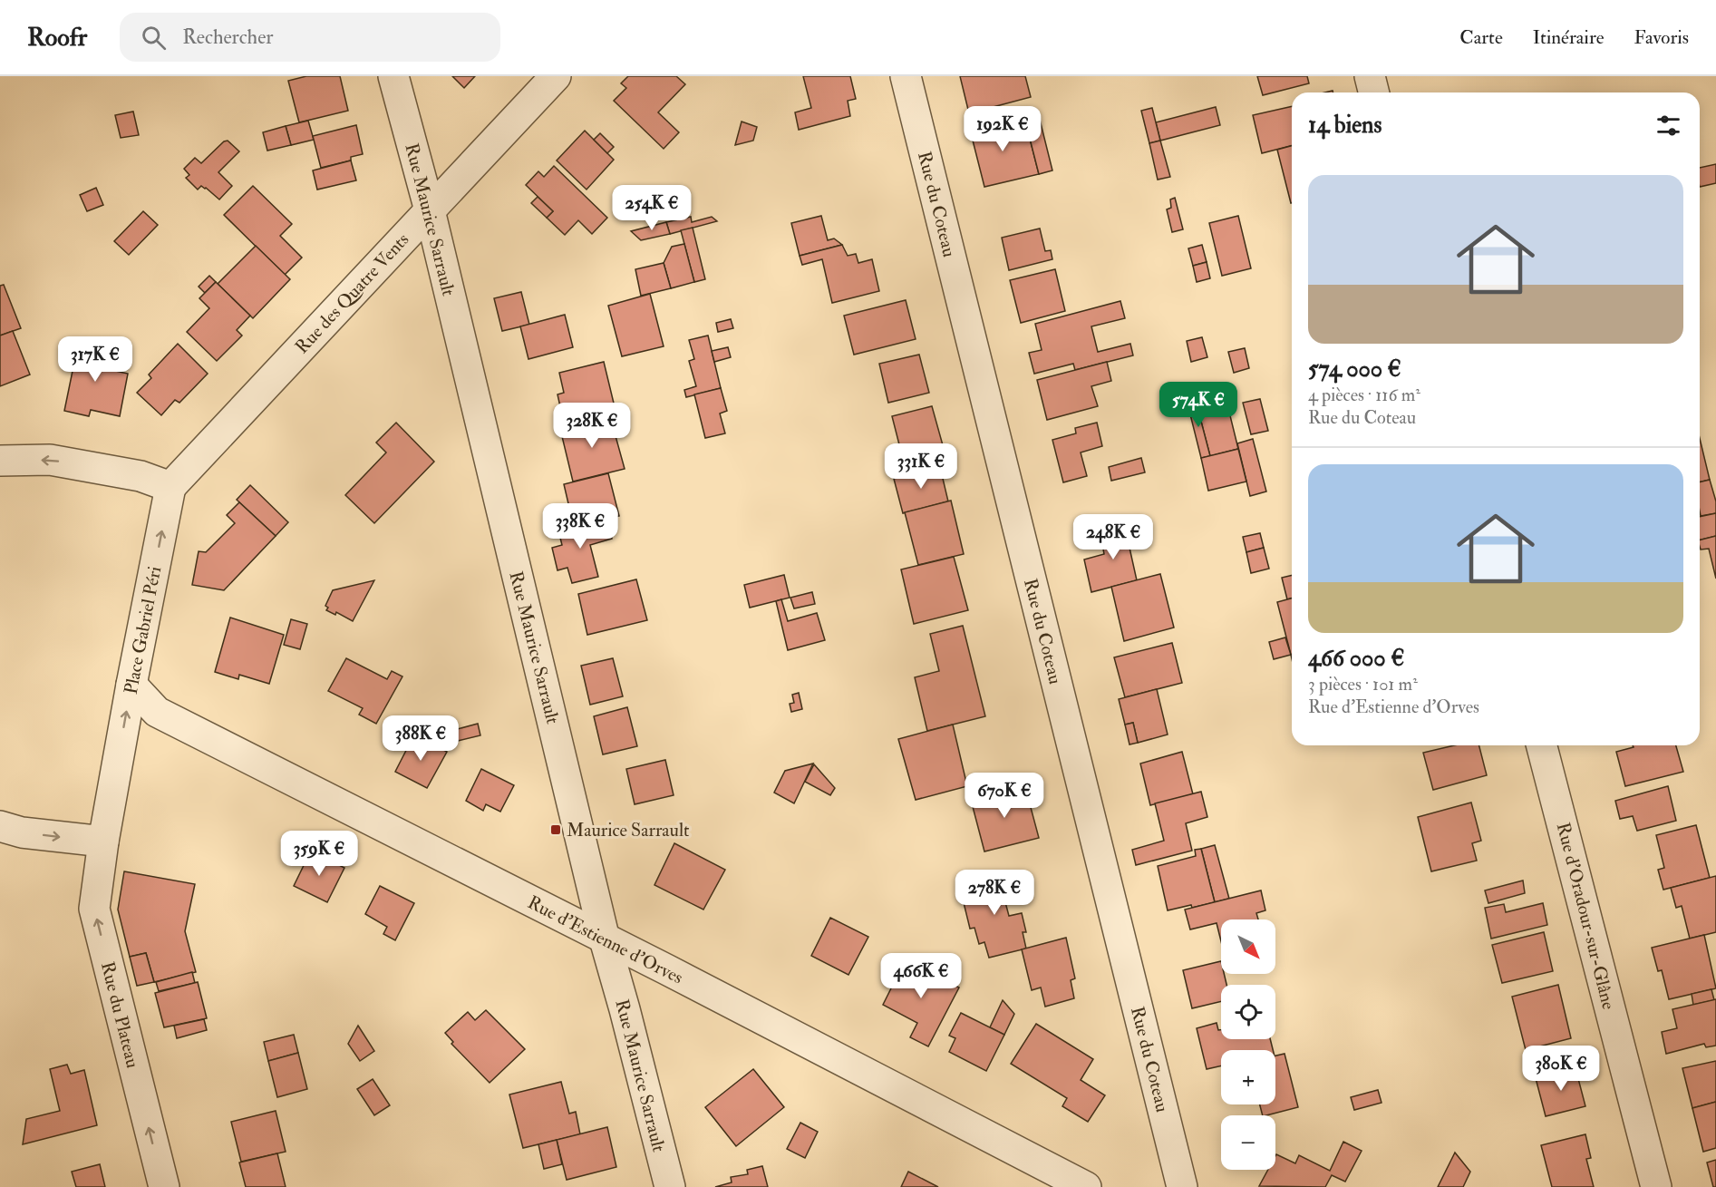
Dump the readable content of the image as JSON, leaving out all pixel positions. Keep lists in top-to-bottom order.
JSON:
{
  "streets": {
    "street": [
      "Rue du Coteau",
      "Rue Maurice Sarrault",
      "Rue des Quatre Vents",
      "Place Gabriel Péri",
      "Rue d'Oradour-sur-Glâne",
      "Rue d'Estienne d'Orves",
      "Rue du Plateau"
    ]
  },
  "crossings": [
    ["Rue Maurice Sarrault", "Rue des Quatre Vents"],
    ["Rue Maurice Sarrault", "Rue d'Estienne d'Orves"],
    ["Rue des Quatre Vents", "Place Gabriel Péri"],
    ["Place Gabriel Péri", "Rue d'Estienne d'Orves"],
    ["Place Gabriel Péri", "Rue du Plateau"]
  ],
  "one_way": ["Place Gabriel Péri", "Rue du Plateau"],
  "places": {
    "transit": ["Maurice Sarrault"]
  },
  "north": "bottom right",
  "page": {
    "header": "Roofr",
    "search": "Rechercher",
    "nav": ["Carte", "Itinéraire", "Favoris"],
    "heading": "14 biens",
    "price": [
      "192K €",
      "254K €",
      "317K €",
      "574K €",
      "328K €",
      "331K €",
      "338K €",
      "248K €",
      "388K €",
      "670K €",
      "359K €",
      "278K €",
      "466K €",
      "380K €"
    ],
    "list": [
      {
        "name": "574 000 €",
        "note": "4 pièces · 116 m² · Rue du Coteau"
      },
      {
        "name": "466 000 €",
        "note": "3 pièces · 101 m² · Rue d'Estienne d'Orves"
      }
    ],
    "map_buttons": ["+", "−"]
  }
}
